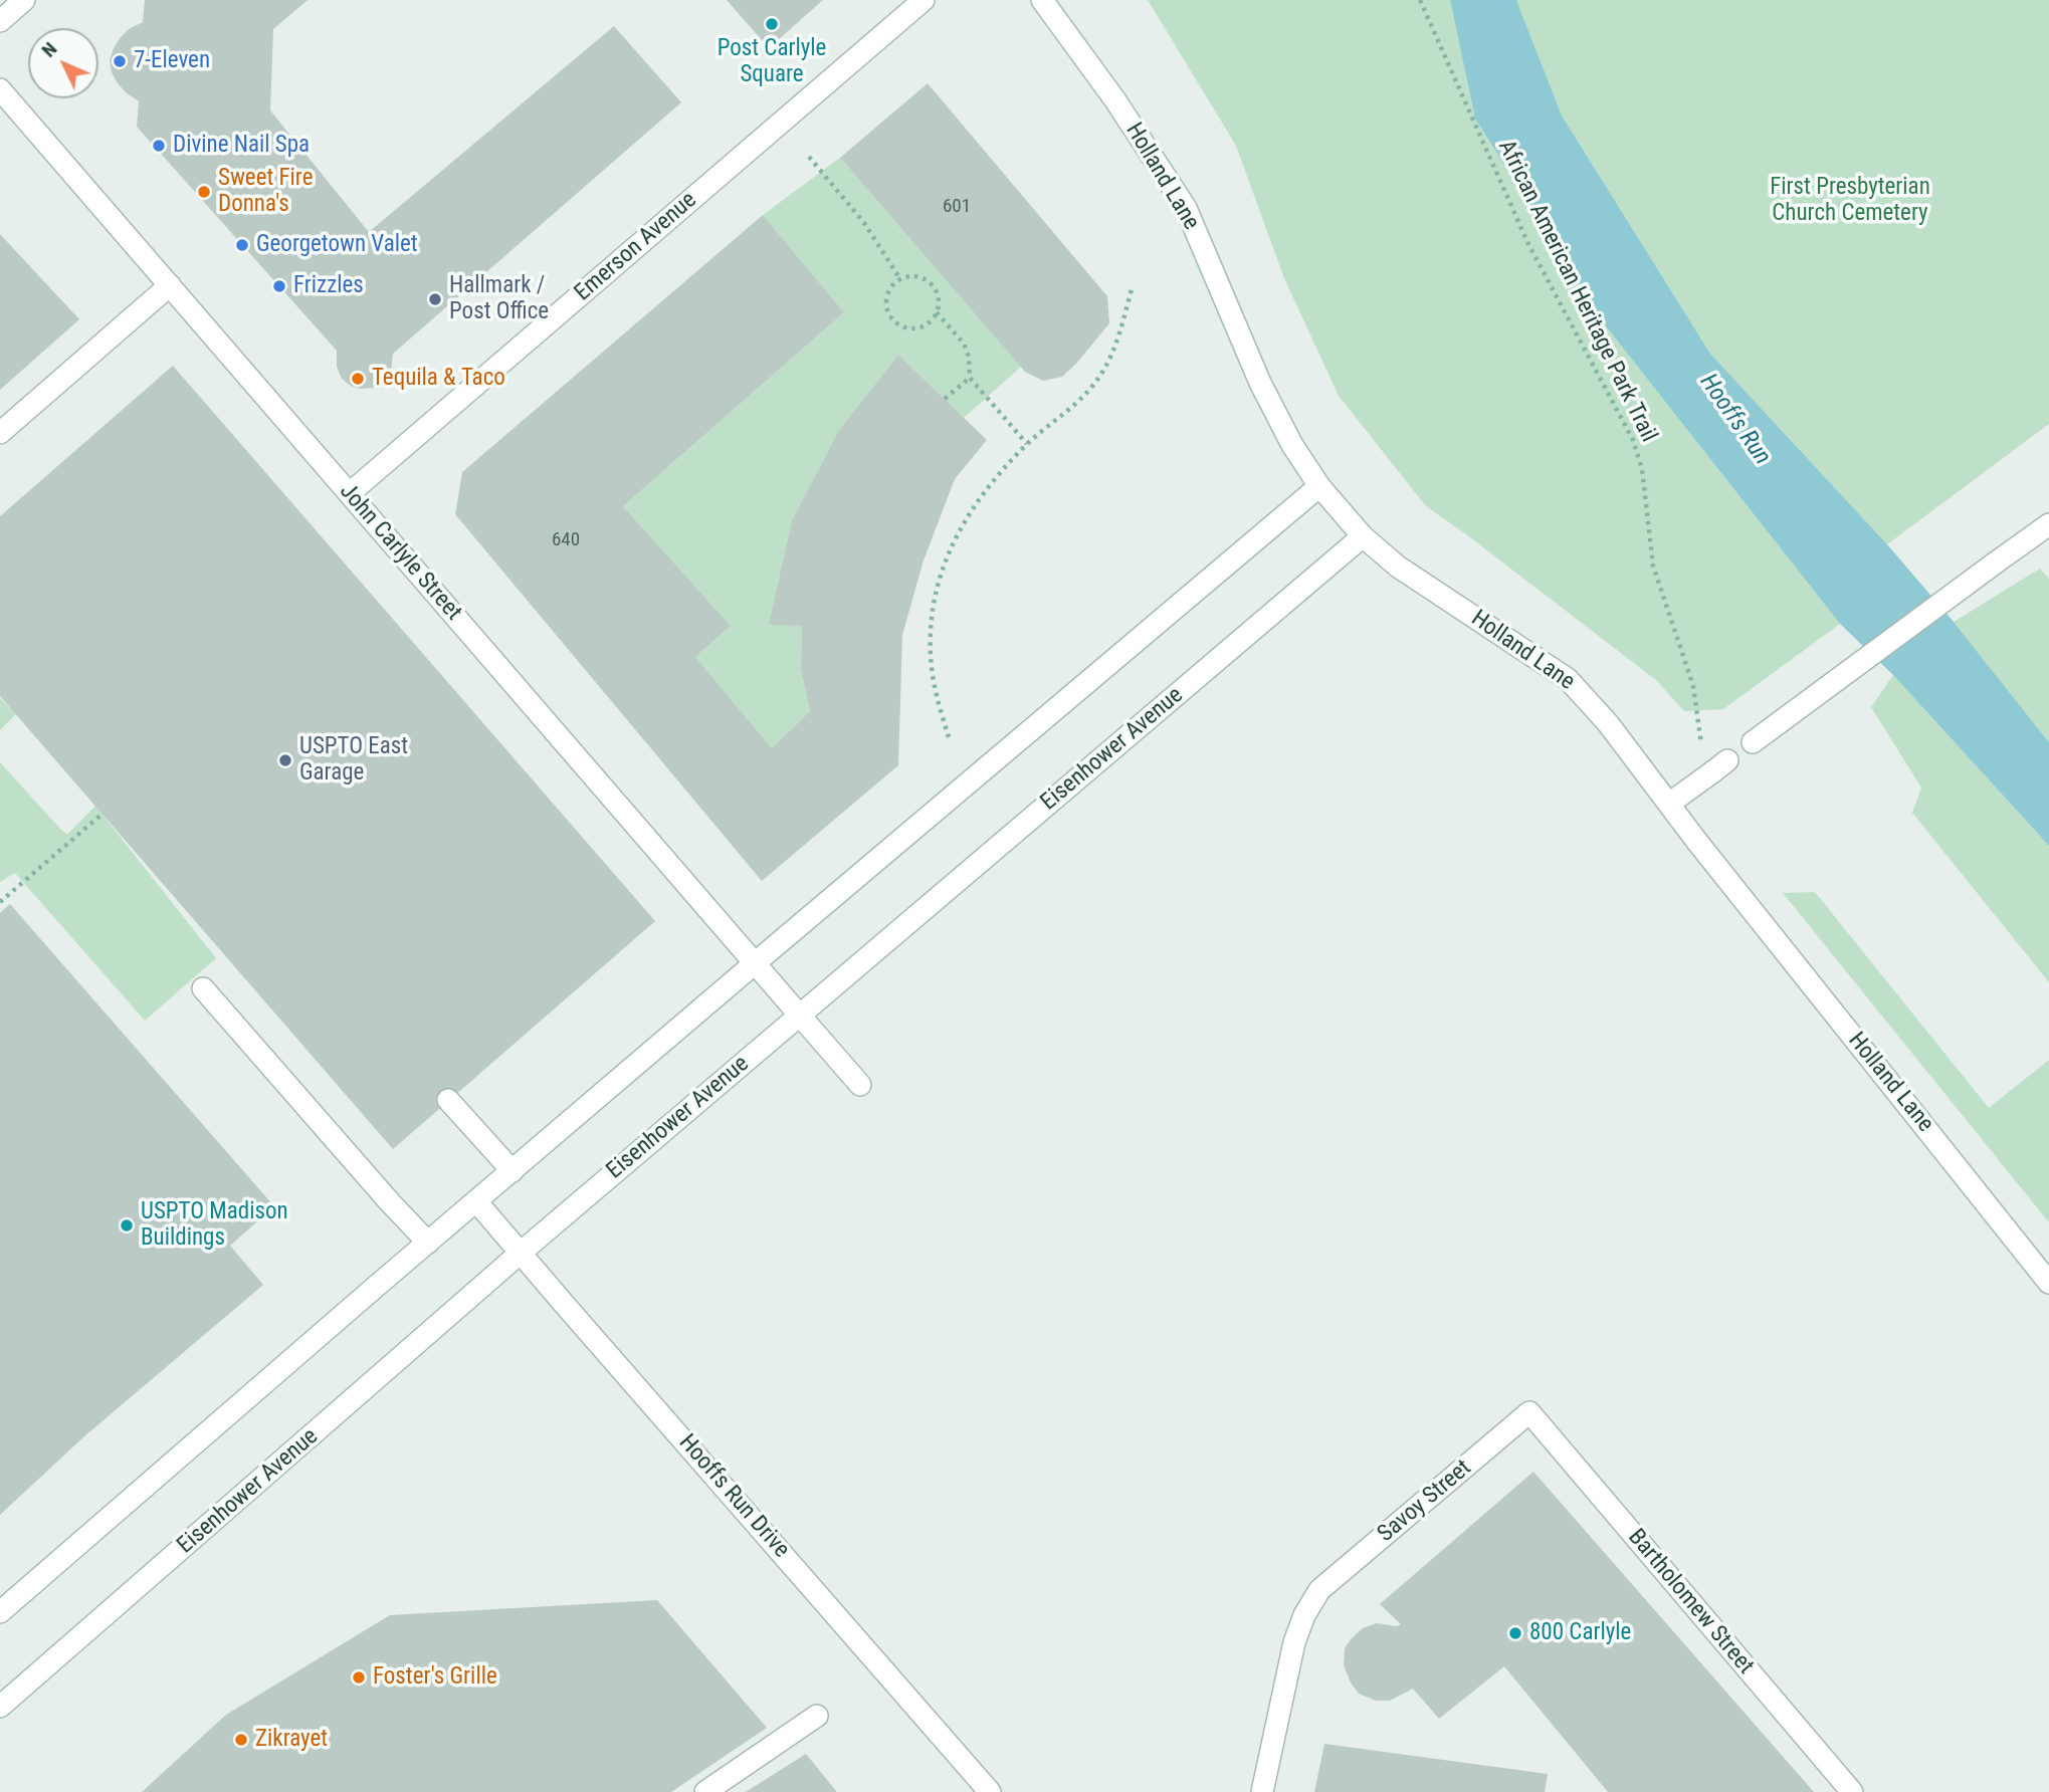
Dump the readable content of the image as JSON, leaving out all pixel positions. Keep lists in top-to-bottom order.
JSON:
{
  "streets": {
    "street": [
      "Holland Lane",
      "Emerson Avenue",
      "John Carlyle Street",
      "Eisenhower Avenue",
      "Hooffs Run Drive",
      "Savoy Street",
      "Bartholomew Street"
    ],
    "path": ["African American Heritage Park Trail"]
  },
  "crossings": [
    ["Holland Lane", "Eisenhower Avenue"],
    ["Emerson Avenue", "John Carlyle Street"],
    ["John Carlyle Street", "Eisenhower Avenue"],
    ["Eisenhower Avenue", "Hooffs Run Drive"],
    ["Savoy Street", "Bartholomew Street"]
  ],
  "water": ["Hooffs Run"],
  "parks": ["First Presbyterian Church Cemetery"],
  "places": [
    "Post Carlyle Square",
    "7-Eleven",
    "Divine Nail Spa",
    "Sweet Fire Donna's",
    "Georgetown Valet",
    "Frizzles",
    "Hallmark / Post Office",
    "Tequila & Taco",
    "USPTO East Garage",
    "USPTO Madison Buildings",
    "800 Carlyle",
    "Foster's Grille",
    "Zikrayet"
  ],
  "house_numbers": ["601", "640"],
  "north": "top left"
}
